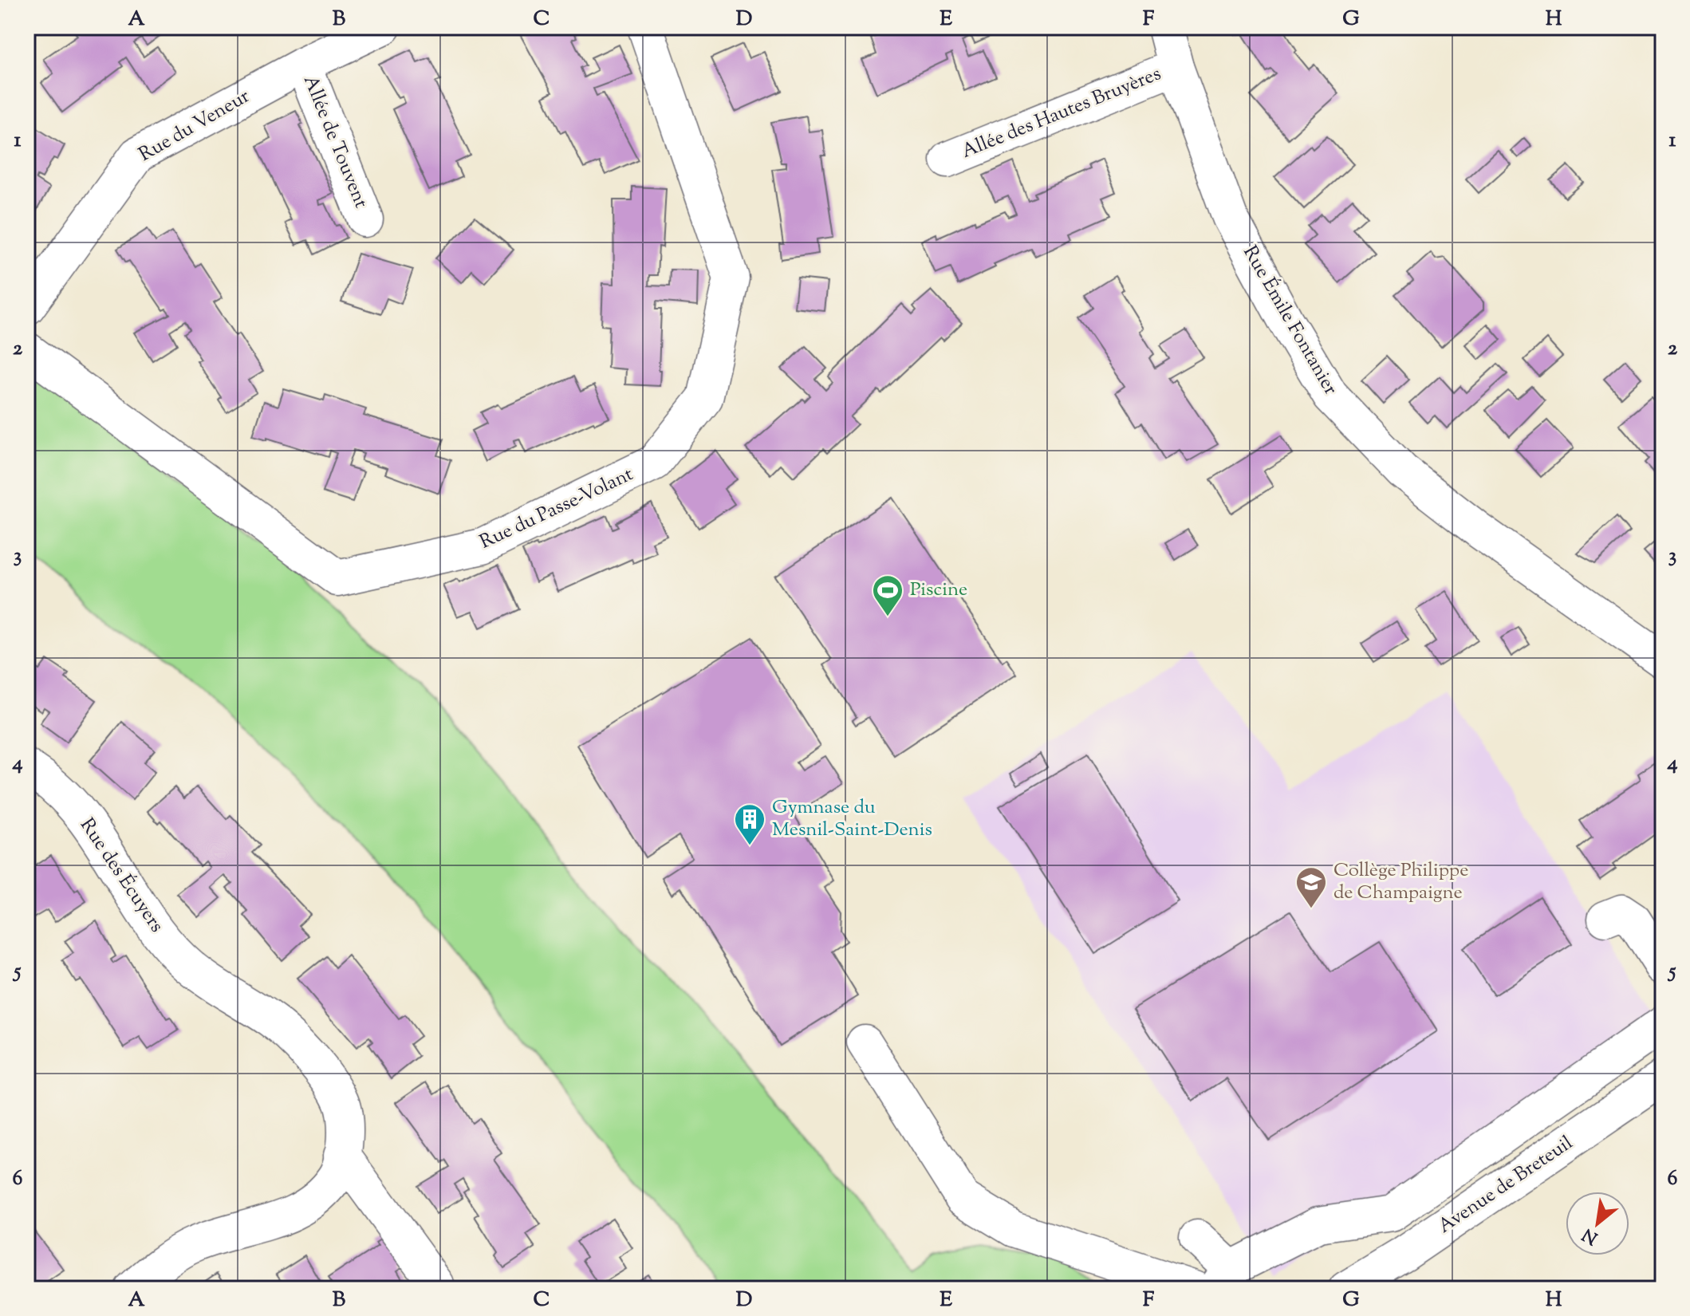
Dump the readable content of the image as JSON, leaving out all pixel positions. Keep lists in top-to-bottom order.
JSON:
{
  "streets": {
    "street": [
      "Allée des Hautes Bruyères",
      "Rue du Veneur",
      "Allée de Touvent",
      "Rue Émile Fontanier",
      "Rue du Passe-Volant",
      "Rue des Écuyers",
      "Avenue de Breteuil"
    ]
  },
  "crossings": [
    ["Allée des Hautes Bruyères", "Rue Émile Fontanier"],
    ["Rue du Veneur", "Allée de Touvent"]
  ],
  "places": {
    "sports": ["Piscine"],
    "building": ["Gymnase du Mesnil-Saint-Denis"],
    "school or university": ["Collège Philippe de Champaigne"]
  },
  "north": "bottom left",
  "grid": {
    "columns": [
      "A",
      "B",
      "C",
      "D",
      "E",
      "F",
      "G",
      "H"
    ],
    "rows": [
      "1",
      "2",
      "3",
      "4",
      "5",
      "6"
    ]
  }
}
